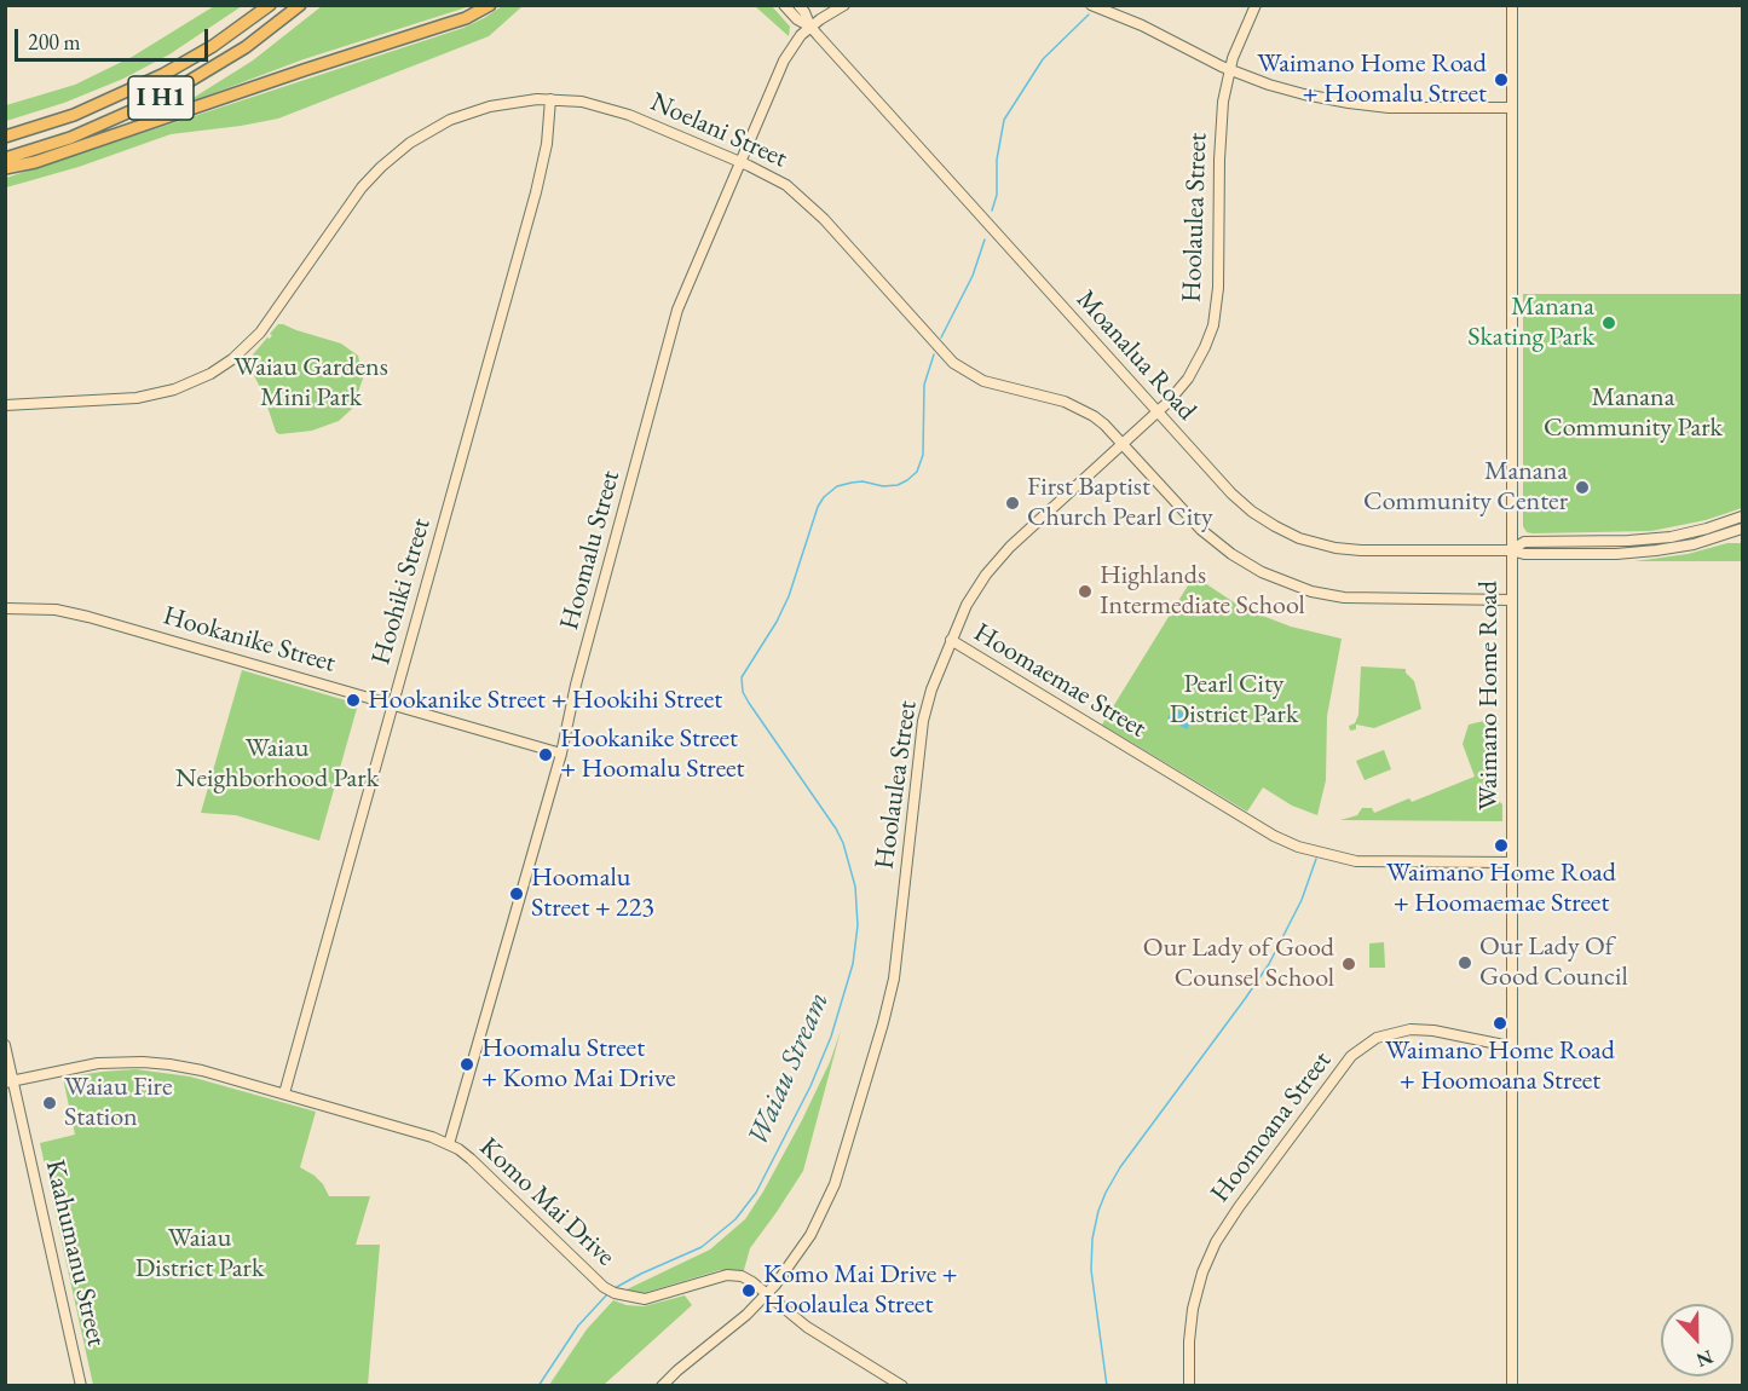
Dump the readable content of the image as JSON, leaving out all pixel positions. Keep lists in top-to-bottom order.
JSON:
{
  "streets": {
    "highway": ["I H1"],
    "street": [
      "Noelani Street",
      "Hoolaulea Street",
      "Moanalua Road",
      "Hoomalu Street",
      "Hoohiki Street",
      "Hookanike Street",
      "Hoomaemae Street",
      "Waimano Home Road",
      "Hoomoana Street",
      "Komo Mai Drive",
      "Kaahumanu Street"
    ]
  },
  "crossings": [
    ["Noelani Street", "Hoolaulea Street"],
    ["Noelani Street", "Hoomalu Street"],
    ["Noelani Street", "Hoohiki Street"],
    ["Noelani Street", "Waimano Home Road"],
    ["Hoolaulea Street", "Moanalua Road"],
    ["Hoolaulea Street", "Hoomaemae Street"],
    ["Hoolaulea Street", "Komo Mai Drive"],
    ["Moanalua Road", "Hoomalu Street"],
    ["Moanalua Road", "Waimano Home Road"],
    ["Hoomalu Street", "Hookanike Street"],
    ["Hoomalu Street", "Komo Mai Drive"],
    ["Hoohiki Street", "Hookanike Street"],
    ["Hoohiki Street", "Komo Mai Drive"],
    ["Hoomaemae Street", "Waimano Home Road"],
    ["Waimano Home Road", "Hoomoana Street"],
    ["Komo Mai Drive", "Kaahumanu Street"]
  ],
  "water": ["Waiau Stream"],
  "parks": [
    "Waiau Gardens Mini Park",
    "Manana Community Park",
    "Pearl City District Park",
    "Waiau Neighborhood Park",
    "Waiau District Park"
  ],
  "places": [
    "Waimano Home Road + Hoomalu Street",
    "Manana Skating Park",
    "Manana Community Center",
    "First Baptist Church Pearl City",
    "Highlands Intermediate School",
    "Hookanike Street + Hookihi Street",
    "Hookanike Street + Hoomalu Street",
    "Waimano Home Road + Hoomaemae Street",
    "Hoomalu Street + 223",
    "Our Lady Of Good Council",
    "Our Lady of Good Counsel School",
    "Waimano Home Road + Hoomoana Street",
    "Hoomalu Street + Komo Mai Drive",
    "Waiau Fire Station",
    "Komo Mai Drive + Hoolaulea Street"
  ],
  "scale_bar": "200 m",
  "north": "bottom"
}
